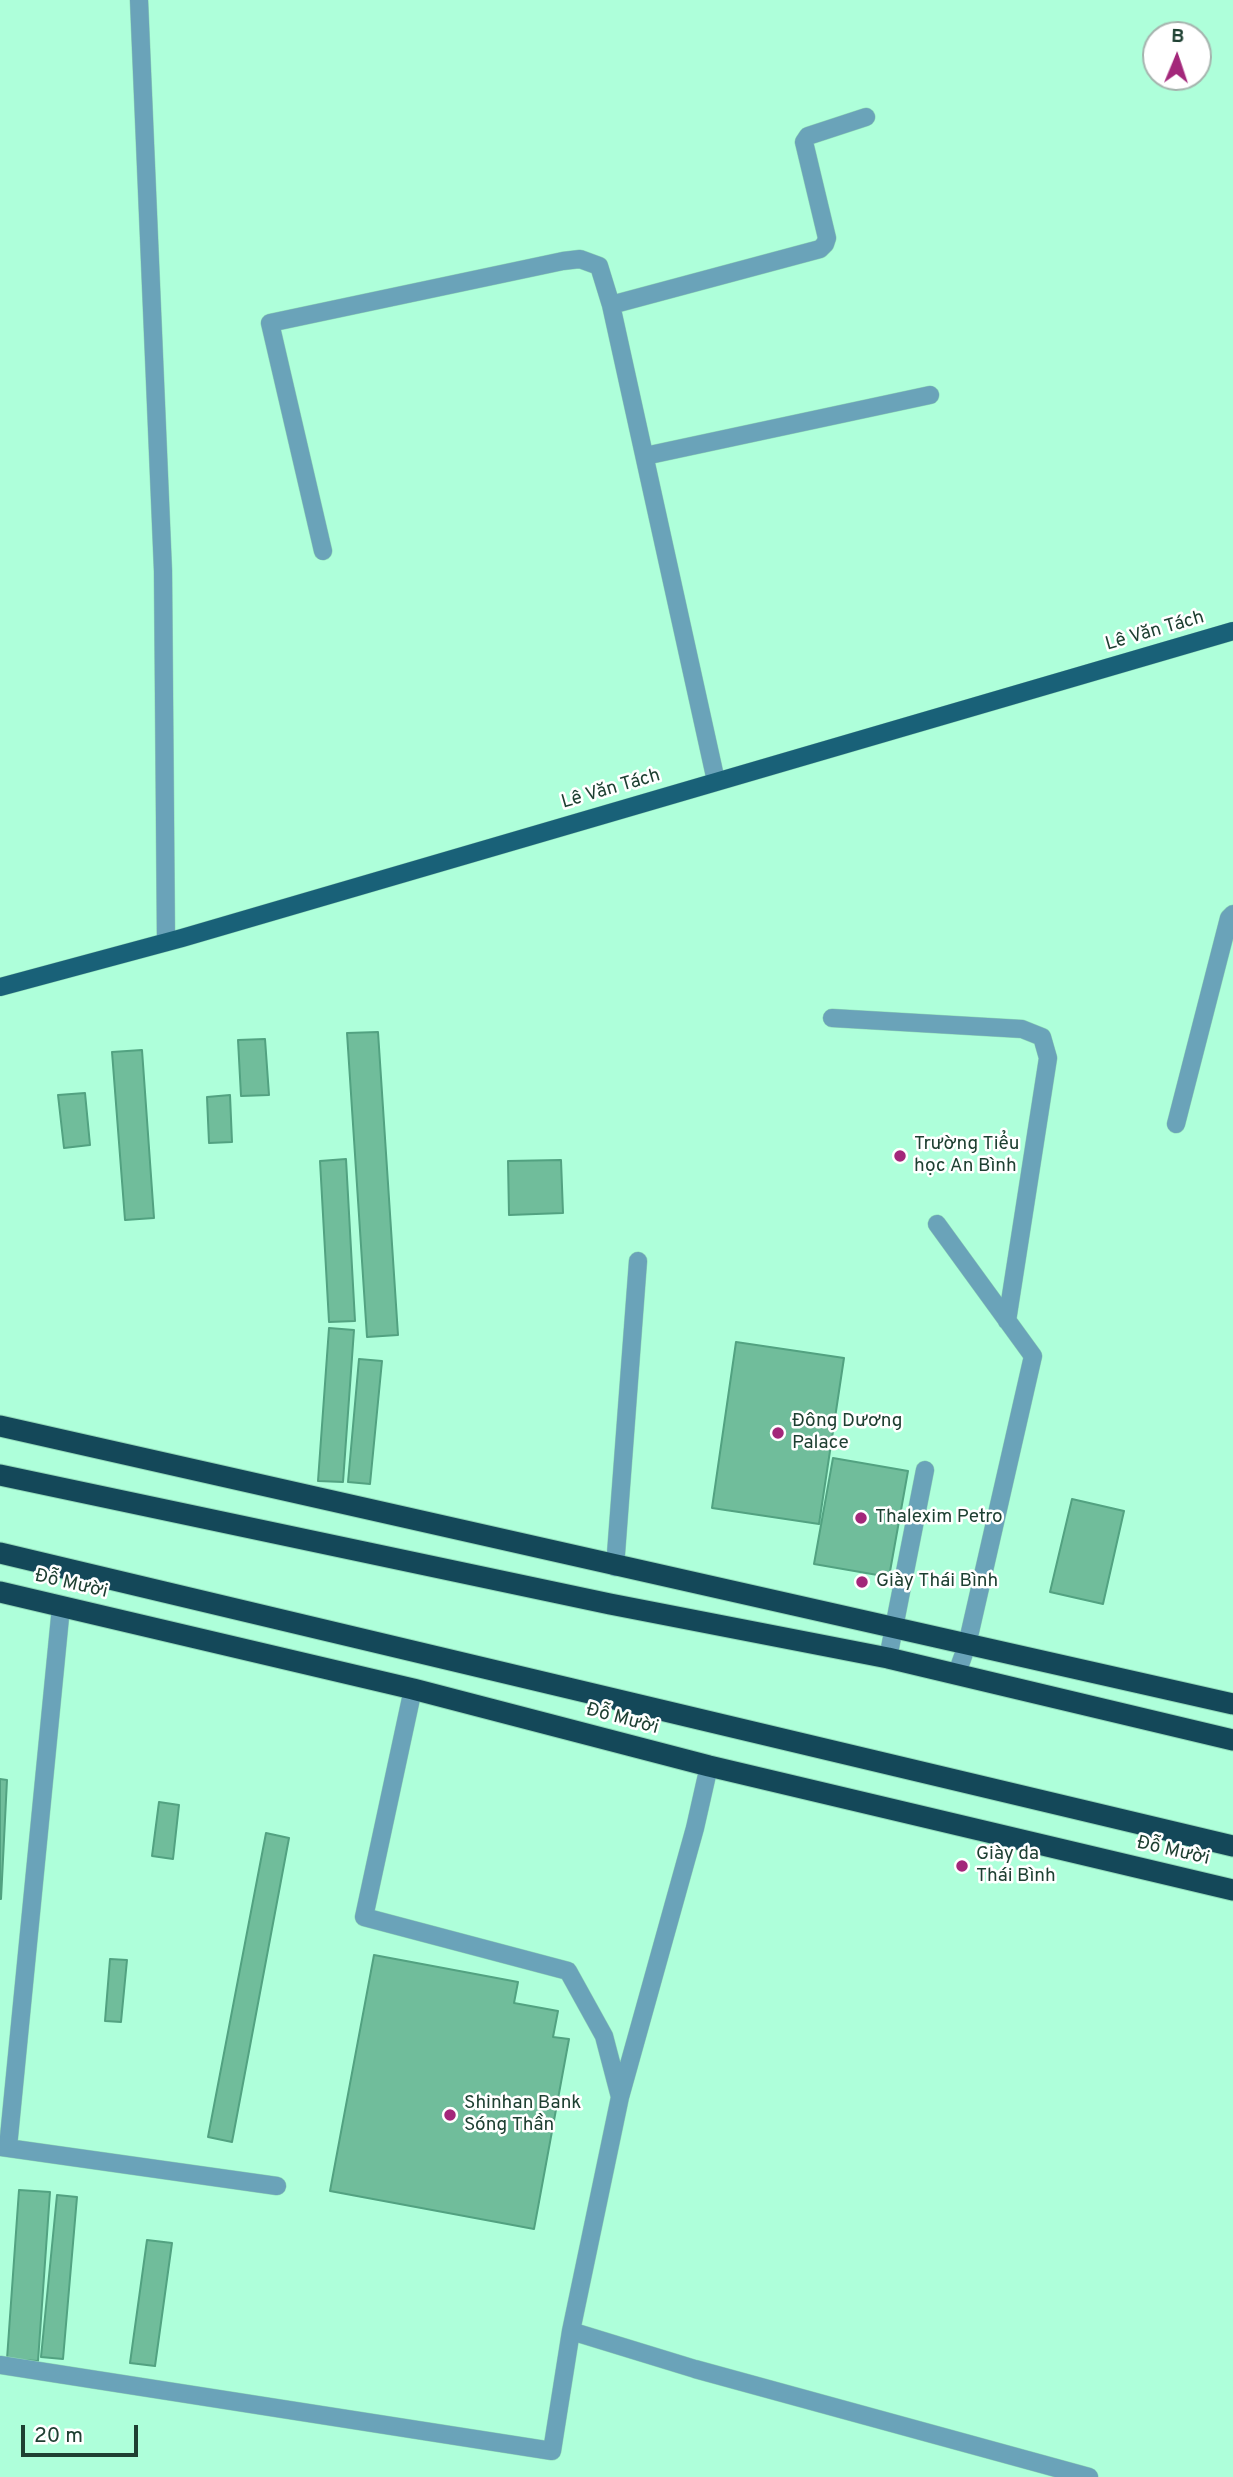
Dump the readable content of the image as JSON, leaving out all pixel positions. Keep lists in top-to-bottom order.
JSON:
{
  "streets": {
    "highway": ["Đỗ Mười"],
    "main road": ["Lê Văn Tách"]
  },
  "places": [
    "Trường Tiểu học An Bình",
    "Đông Dương Palace",
    "Thalexim Petro",
    "Giày Thái Bình",
    "Giày da Thái Bình",
    "Shinhan Bank Sóng Thần"
  ],
  "scale_bar": "20 m",
  "north": "top"
}
